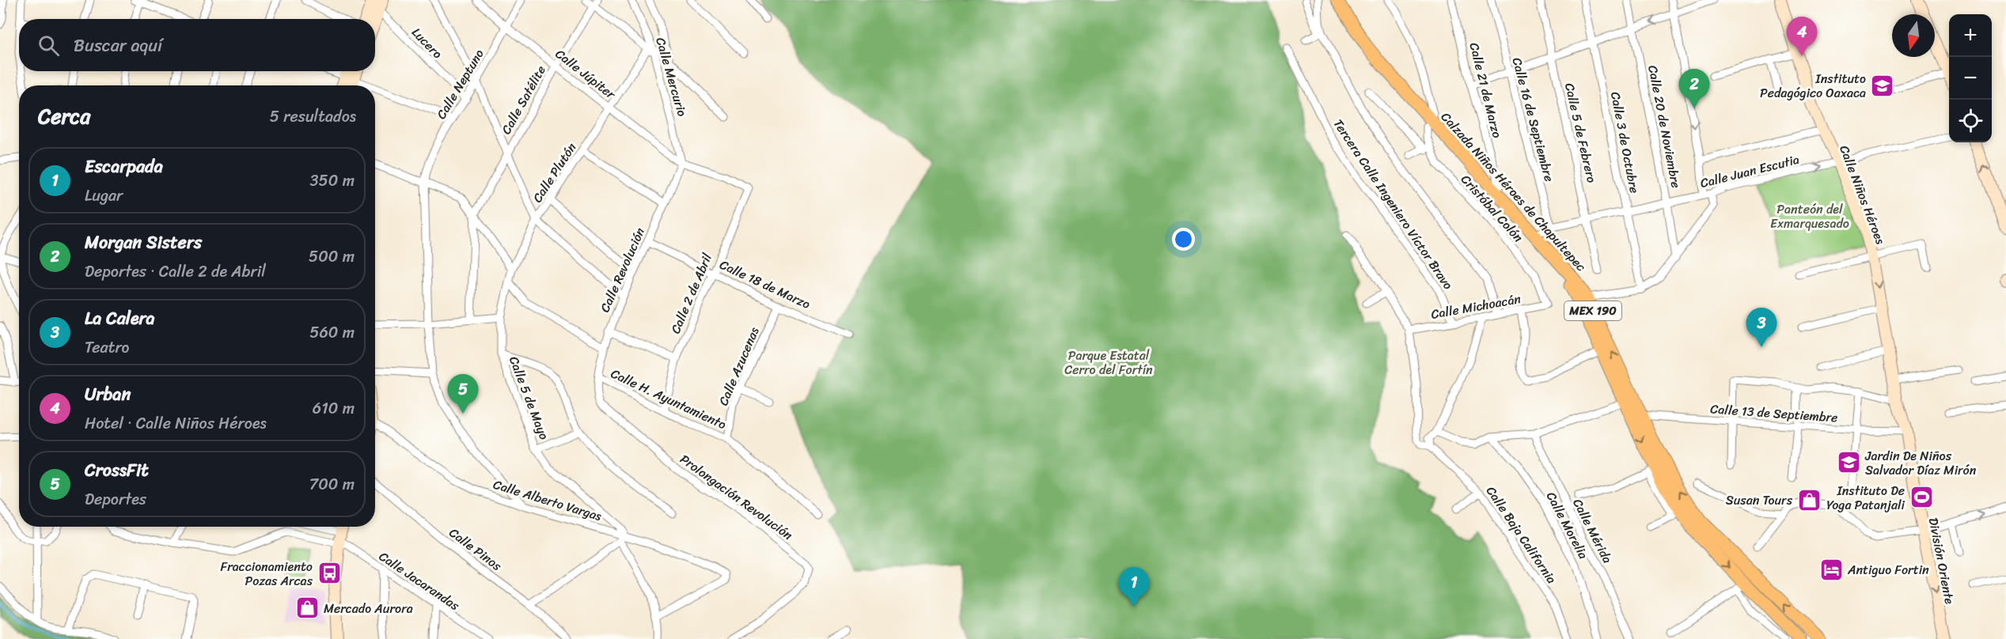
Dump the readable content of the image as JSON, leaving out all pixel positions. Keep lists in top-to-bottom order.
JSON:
{
  "streets": {
    "main road": [
      "Calzada Niños Héroes de Chapultepec",
      "Calle Niños Héroes",
      "MEX 190",
      "División Oriente"
    ],
    "street": [
      "Lucero",
      "Calle Júpiter",
      "Calle Mercurio",
      "Calle Neptuno",
      "Calle 21 de Marzo",
      "Calle Satélite",
      "Calle 16 de Septiembre",
      "Calle 20 de Noviembre",
      "Calle 5 de Febrero",
      "Calle 3 de Octubre",
      "Calle Juan Escutia",
      "Calle Plutón",
      "Tercera Calle Ingeniero Víctor Bravo",
      "Cristóbal Colón",
      "Calle Revolución",
      "Calle 18 de Marzo",
      "Calle 2 de Abril",
      "Calle Michoacán",
      "Calle Azucenas",
      "Calle 5 de Mayo",
      "Calle H. Ayuntamiento",
      "Calle 13 de Septiembre",
      "Prolongación Revolución",
      "Calle Alberto Vargas",
      "Calle Morelia",
      "Calle Mérida",
      "Calle Baja California",
      "Calle Pinos",
      "Calle Jacarandas"
    ]
  },
  "crossings": [
    ["Lucero", "Calle Neptuno"],
    ["Calle Júpiter", "Calle Mercurio"],
    ["Calle Júpiter", "Calle Neptuno"],
    ["Calle Júpiter", "Calle Satélite"],
    ["Calle Júpiter", "Calle Plutón"],
    ["Calle Júpiter", "Calle Revolución"],
    ["Calle Júpiter", "Calle 2 de Abril"],
    ["Calle Mercurio", "Calle Plutón"],
    ["Calle Mercurio", "Calle Revolución"],
    ["Calle 16 de Septiembre", "Calle Juan Escutia"],
    ["Calle 20 de Noviembre", "Calle Juan Escutia"],
    ["Calle 5 de Febrero", "Calle Juan Escutia"],
    ["Calle 3 de Octubre", "Calle Juan Escutia"],
    ["Calle Juan Escutia", "Calle Niños Héroes"],
    ["Calle Plutón", "Calle 5 de Mayo"],
    ["Calzada Niños Héroes de Chapultepec", "Cristóbal Colón"],
    ["Calzada Niños Héroes de Chapultepec", "Calle 13 de Septiembre"],
    ["Calle Niños Héroes", "Calle 13 de Septiembre"],
    ["Calle Niños Héroes", "División Oriente"],
    ["Tercera Calle Ingeniero Víctor Bravo", "Calle Michoacán"],
    ["Cristóbal Colón", "Calle Michoacán"],
    ["Calle Revolución", "Calle 18 de Marzo"],
    ["Calle Revolución", "Calle H. Ayuntamiento"],
    ["Calle Revolución", "Prolongación Revolución"],
    ["Calle 18 de Marzo", "Calle 2 de Abril"],
    ["Calle 18 de Marzo", "Calle Azucenas"],
    ["Calle 2 de Abril", "Calle H. Ayuntamiento"],
    ["Calle Michoacán", "Calle Baja California"],
    ["Calle Azucenas", "Calle H. Ayuntamiento"],
    ["Calle 5 de Mayo", "Calle Alberto Vargas"],
    ["Calle 13 de Septiembre", "División Oriente"]
  ],
  "one_way": ["División Oriente"],
  "parks": ["Panteón del Exmarquesado", "Parque Estatal Cerro del Fortín"],
  "places": {
    "school or university": ["Instituto Pedagógico Oaxaca", "Jardin De Niños Salvador Díaz Mirón"],
    "sports": ["Instituto De Yoga Patanjali"],
    "shop": ["Susan Tours", "Mercado Aurora"],
    "hotel": ["Antiguo Fortin"],
    "bus stop": ["Fraccionamiento Pozas Arcas"]
  },
  "north": "bottom",
  "page": {
    "map_buttons": ["+", "−"],
    "pins": [
      "4",
      "2",
      "3",
      "5",
      "1"
    ],
    "search": "Buscar aquí",
    "heading": ["Cerca", "5 resultados"],
    "list": [
      {
        "mark": "1",
        "name": "Escarpada",
        "note": "Lugar",
        "value": "350 m"
      },
      {
        "mark": "2",
        "name": "Morgan Sisters",
        "note": "Deportes · Calle 2 de Abril",
        "value": "500 m"
      },
      {
        "mark": "3",
        "name": "La Calera",
        "note": "Teatro",
        "value": "560 m"
      },
      {
        "mark": "4",
        "name": "Urban",
        "note": "Hotel · Calle Niños Héroes",
        "value": "610 m"
      },
      {
        "mark": "5",
        "name": "CrossFit",
        "note": "Deportes",
        "value": "700 m"
      }
    ]
  }
}
